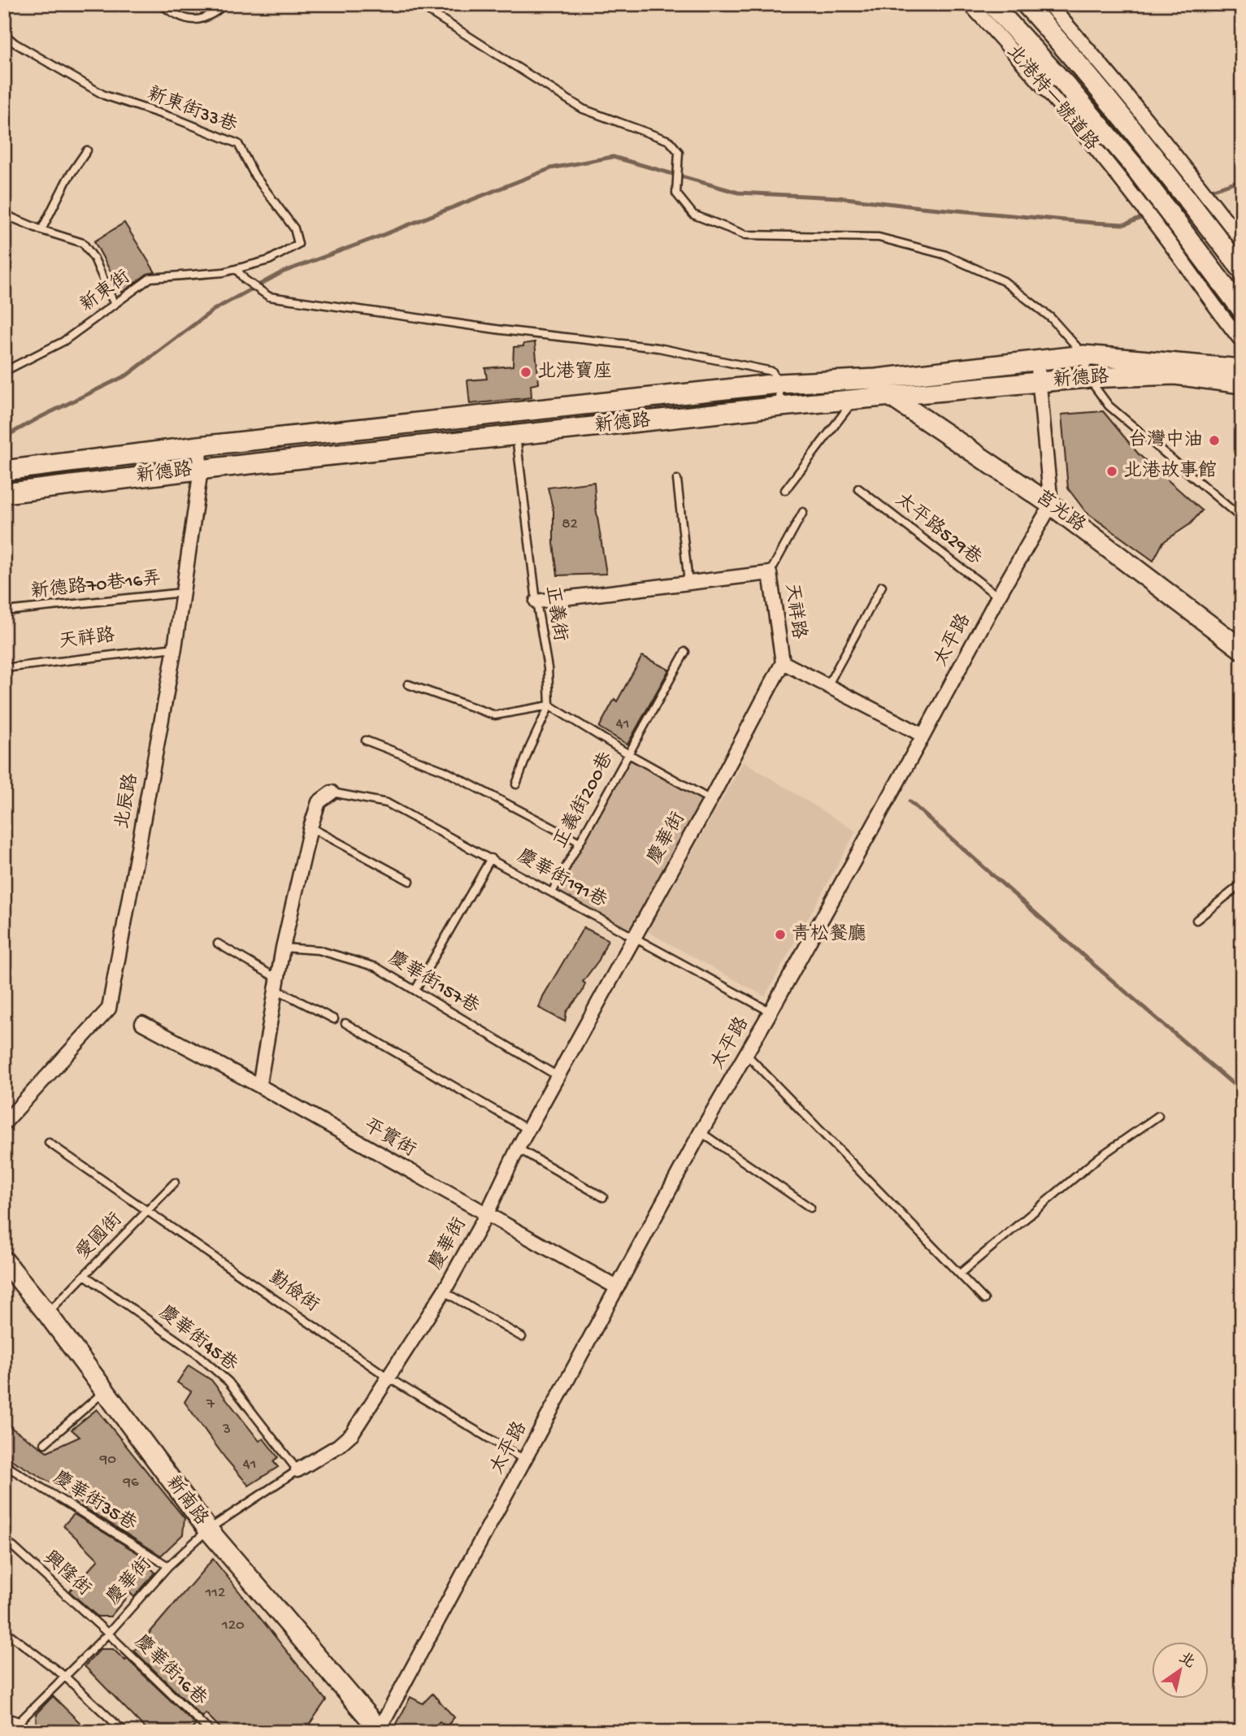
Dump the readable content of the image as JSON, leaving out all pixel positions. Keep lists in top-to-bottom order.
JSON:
{
  "streets": {
    "main road": [
      "北港特一號道路",
      "新德路",
      "莒光路",
      "新南路"
    ],
    "street": [
      "天祥路",
      "太平路",
      "北辰路",
      "慶華街",
      "平實街"
    ],
    "lane": [
      "新東街33巷",
      "新東街",
      "太平路529巷",
      "新德路70巷16弄",
      "正義街",
      "正義街200巷",
      "慶華街191巷",
      "慶華街157巷",
      "愛國街",
      "勤儉街",
      "慶華街45巷",
      "慶華街35巷",
      "興隆街",
      "慶華街16巷"
    ]
  },
  "crossings": [
    ["新東街33巷", "新東街"],
    ["新德路", "莒光路"],
    ["新德路", "正義街"],
    ["新德路", "北辰路"],
    ["莒光路", "太平路"],
    ["太平路529巷", "太平路"],
    ["新德路70巷16弄", "北辰路"],
    ["天祥路", "正義街"],
    ["天祥路", "太平路"],
    ["天祥路", "北辰路"],
    ["天祥路", "慶華街"],
    ["太平路", "慶華街191巷"],
    ["太平路", "平實街"],
    ["太平路", "勤儉街"],
    ["太平路", "新南路"],
    ["正義街200巷", "慶華街191巷"],
    ["慶華街", "慶華街191巷"],
    ["慶華街", "慶華街157巷"],
    ["慶華街", "平實街"],
    ["慶華街", "勤儉街"],
    ["慶華街", "慶華街45巷"],
    ["慶華街", "新南路"],
    ["慶華街", "慶華街35巷"],
    ["慶華街", "興隆街"],
    ["慶華街", "慶華街16巷"],
    ["愛國街", "勤儉街"],
    ["愛國街", "慶華街45巷"],
    ["愛國街", "新南路"],
    ["興隆街", "慶華街16巷"]
  ],
  "places": [
    "北港寶座",
    "台灣中油",
    "北港故事館",
    "青松餐廳"
  ],
  "house_numbers": [
    "82",
    "41",
    "7",
    "3",
    "90",
    "41",
    "96",
    "112",
    "120"
  ],
  "north": "top right"
}
